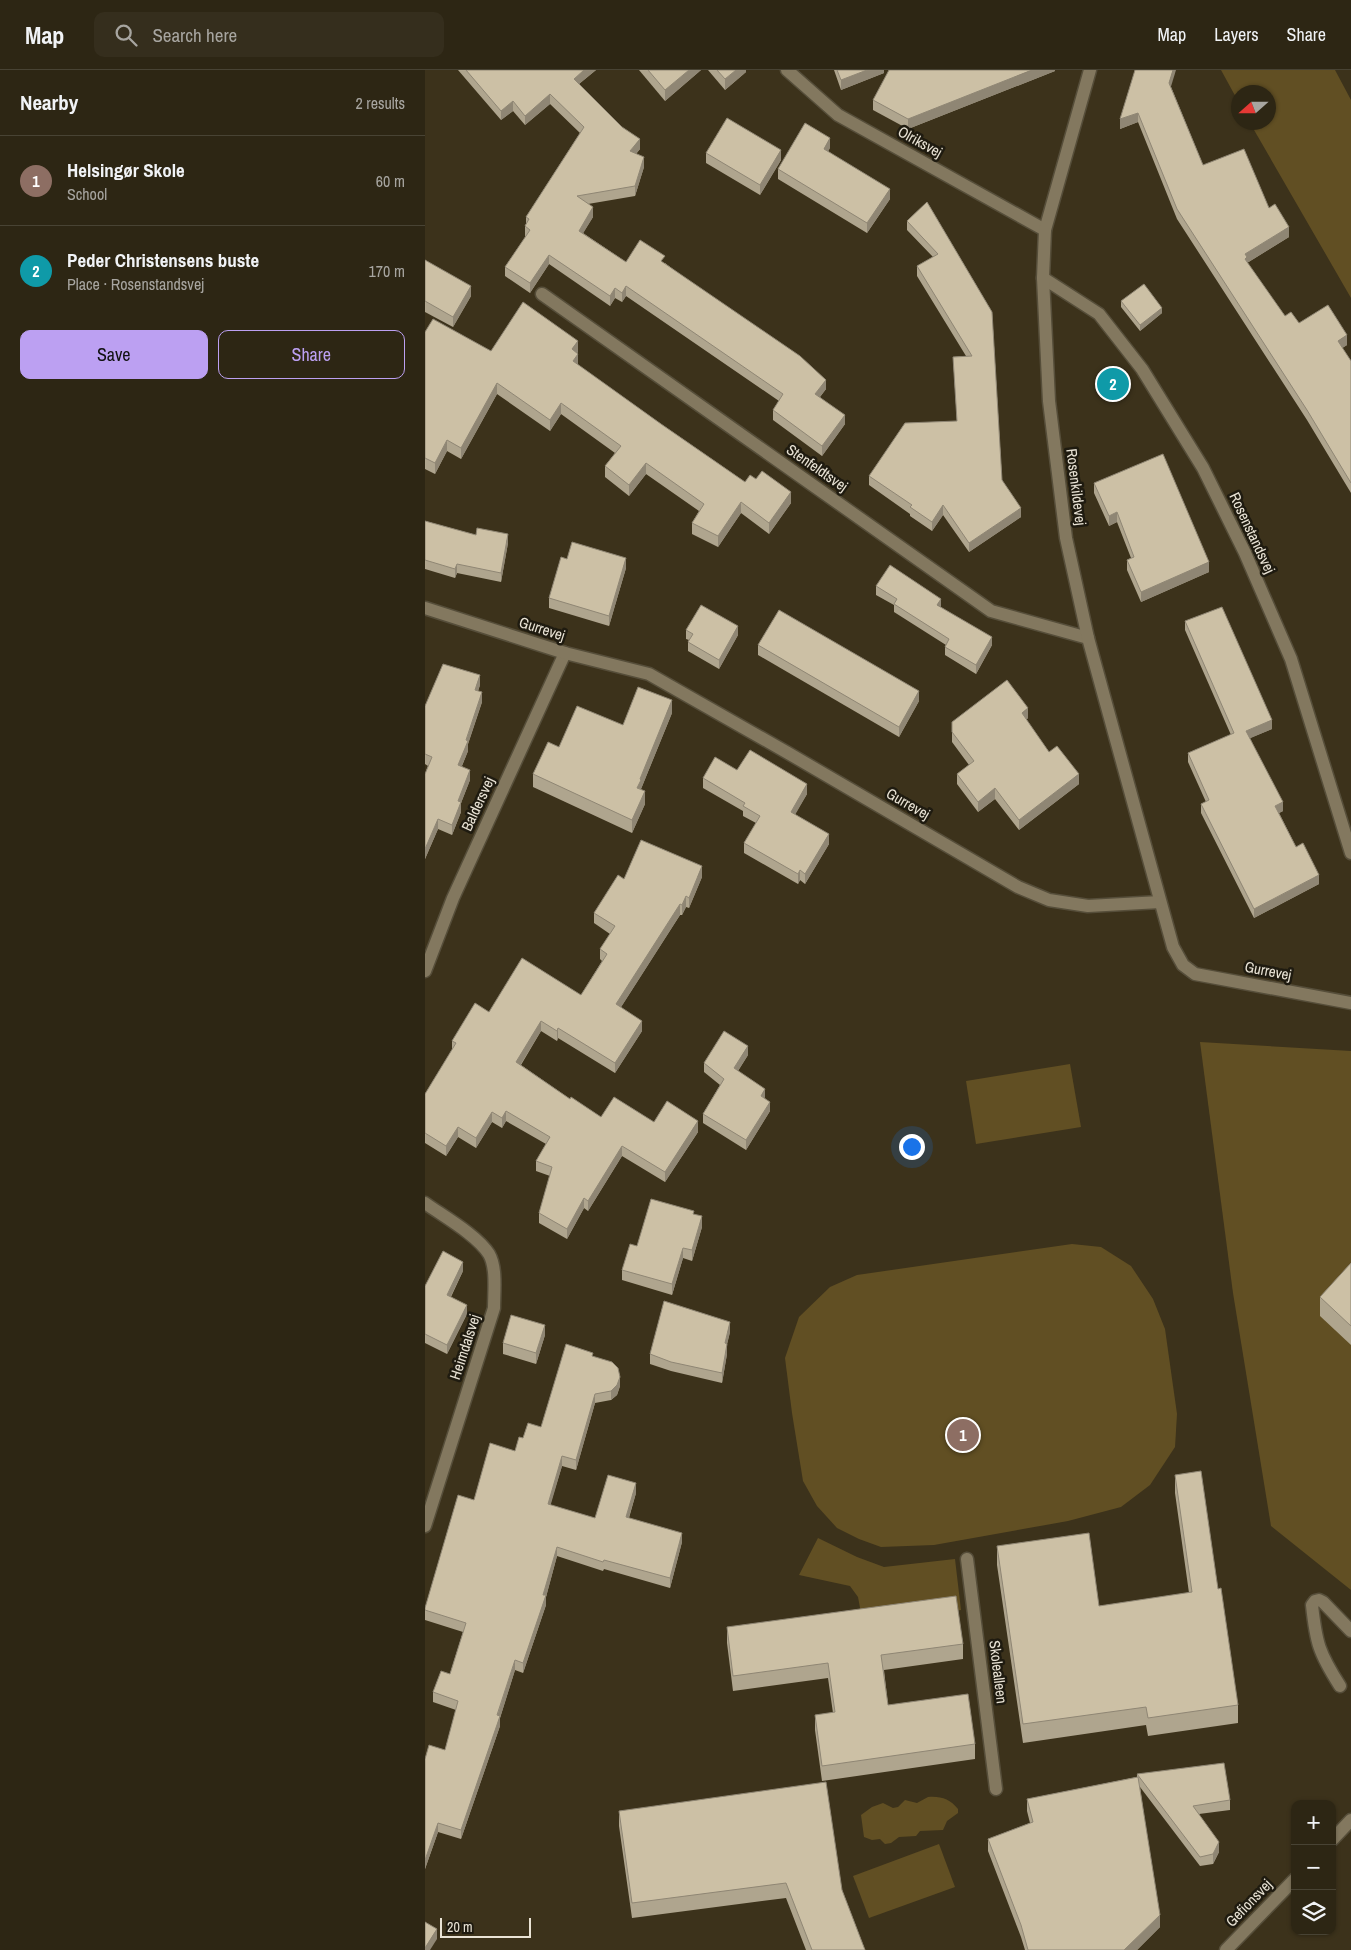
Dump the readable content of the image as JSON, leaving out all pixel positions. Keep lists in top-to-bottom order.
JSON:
{
  "streets": {
    "street": [
      "Olriksvej",
      "Stenfeldtsvej",
      "Rosenkildevej",
      "Rosenstandsvej",
      "Gurrevej",
      "Baldersvej",
      "Heimdalsvej",
      "Skolealleen",
      "Gefionsvej"
    ]
  },
  "crossings": [
    ["Olriksvej", "Rosenkildevej"],
    ["Stenfeldtsvej", "Rosenkildevej"],
    ["Rosenkildevej", "Rosenstandsvej"],
    ["Rosenkildevej", "Gurrevej"],
    ["Gurrevej", "Baldersvej"]
  ],
  "scale_bar": "20 m",
  "north": "left",
  "page": {
    "header": "Map",
    "search": "Search here",
    "nav": ["Map", "Layers", "Share"],
    "heading": ["Nearby", "2 results"],
    "list": [
      {
        "mark": "1",
        "name": "Helsingør Skole",
        "note": "School",
        "value": "60 m"
      },
      {
        "mark": "2",
        "name": "Peder Christensens buste",
        "note": "Place · Rosenstandsvej",
        "value": "170 m"
      }
    ],
    "buttons": ["Save", "Share"],
    "pins": ["2", "1"],
    "map_buttons": ["+", "−"],
    "scale": "20 m"
  }
}
